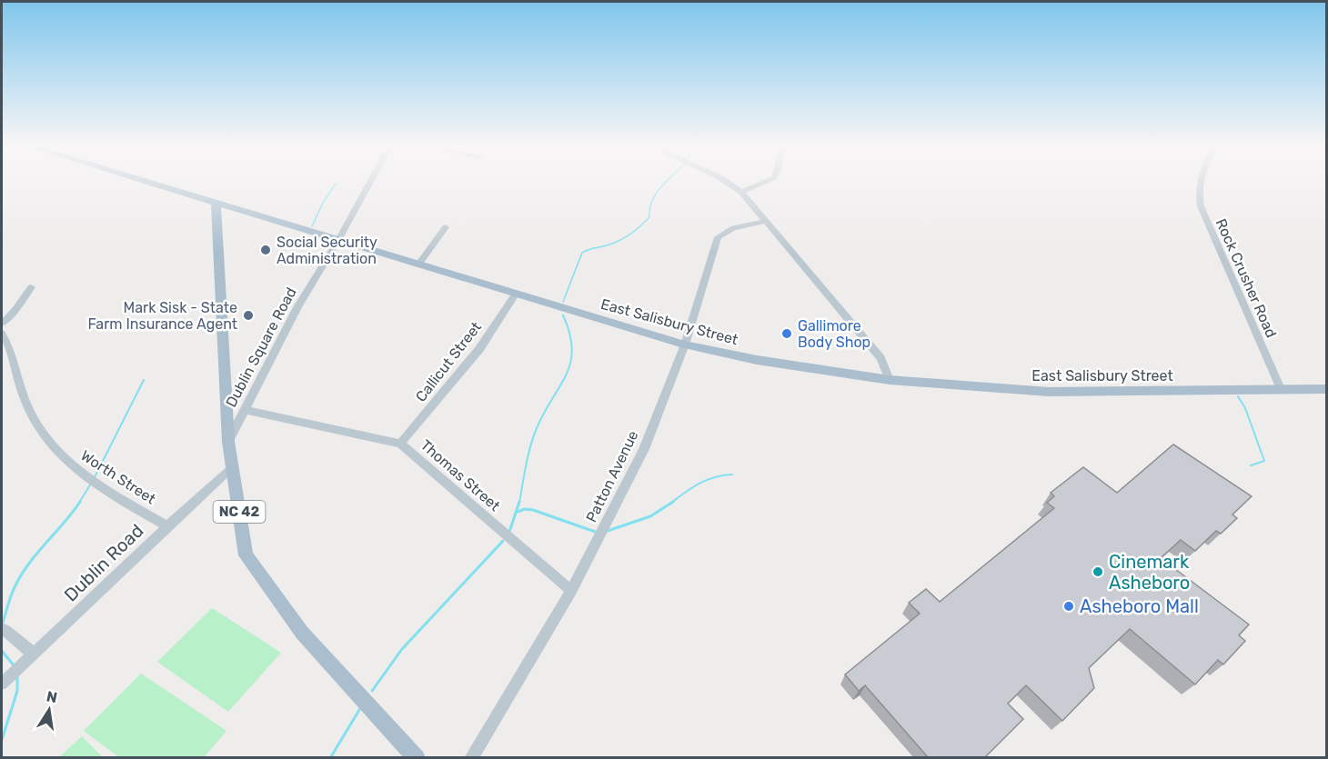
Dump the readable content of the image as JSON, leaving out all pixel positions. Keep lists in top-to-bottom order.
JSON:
{
  "streets": {
    "main road": ["East Salisbury Street", "NC 42"],
    "street": [
      "Rock Crusher Road",
      "Dublin Square Road",
      "Callicut Street",
      "Thomas Street",
      "Patton Avenue",
      "Worth Street",
      "Dublin Road"
    ]
  },
  "crossings": [
    ["Rock Crusher Road", "East Salisbury Street"],
    ["East Salisbury Street", "Dublin Square Road"],
    ["East Salisbury Street", "Callicut Street"],
    ["East Salisbury Street", "Patton Avenue"],
    ["East Salisbury Street", "NC 42"],
    ["Dublin Square Road", "Thomas Street"],
    ["Dublin Square Road", "NC 42"],
    ["Callicut Street", "Thomas Street"],
    ["Thomas Street", "Patton Avenue"],
    ["Worth Street", "Dublin Road"],
    ["NC 42", "Dublin Road"]
  ],
  "places": [
    "Social Security Administration",
    "Mark Sisk - State Farm Insurance Agent",
    "Gallimore Body Shop",
    "Cinemark Asheboro",
    "Asheboro Mall"
  ],
  "north": "top"
}
